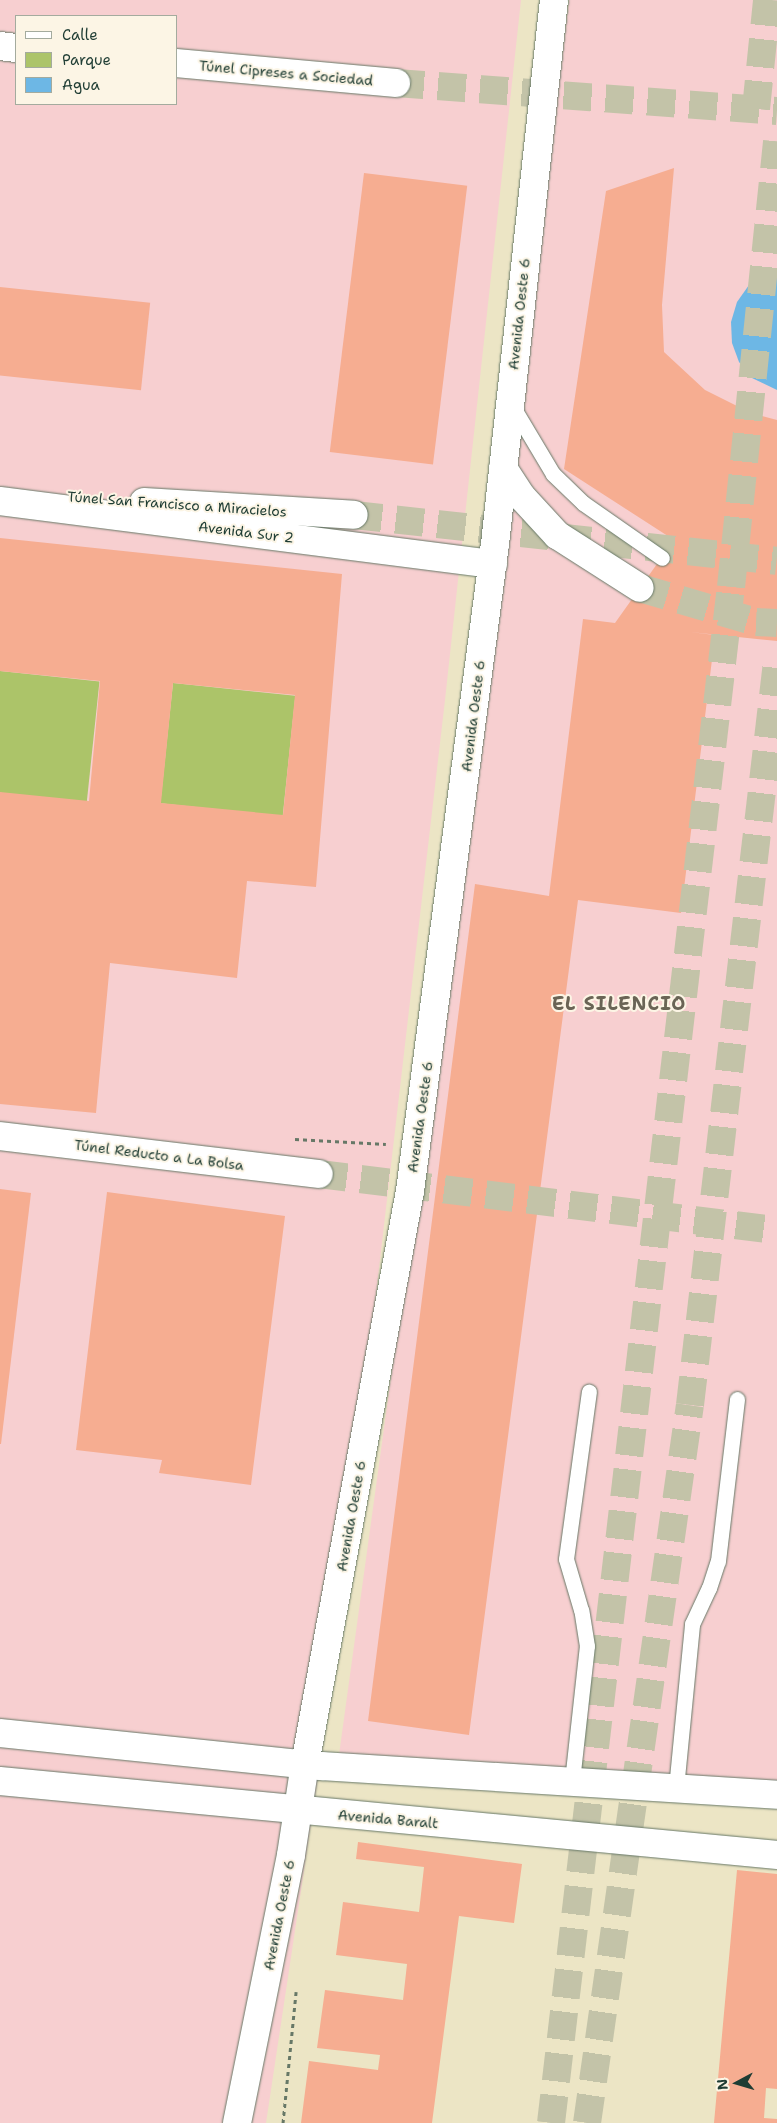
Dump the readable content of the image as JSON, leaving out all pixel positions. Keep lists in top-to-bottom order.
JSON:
{
  "streets": {
    "street": [
      "Túnel Cipreses a Sociedad",
      "Avenida Oeste 6",
      "Túnel San Francisco a Miracielos",
      "Avenida Sur 2",
      "Túnel Reducto a La Bolsa",
      "Avenida Baralt"
    ]
  },
  "crossings": [
    ["Avenida Oeste 6", "Avenida Sur 2"],
    ["Avenida Oeste 6", "Avenida Baralt"]
  ],
  "districts": ["EL SILENCIO"],
  "legend": ["Calle", "Parque", "Agua"],
  "north": "left"
}
